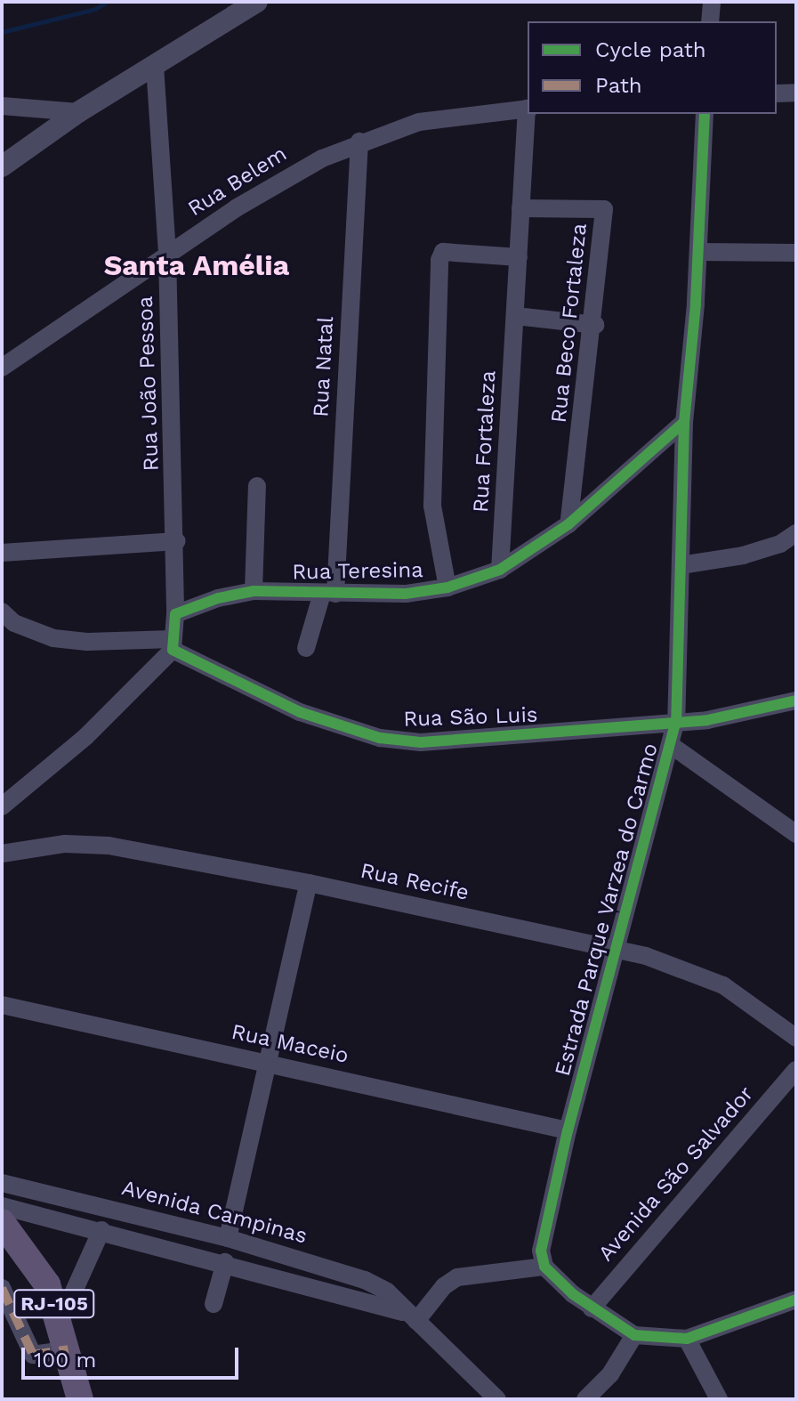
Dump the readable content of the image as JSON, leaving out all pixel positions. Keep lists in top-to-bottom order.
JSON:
{
  "streets": {
    "main road": ["RJ-105"],
    "street": [
      "Rua Belem",
      "Rua Beco Fortaleza",
      "Rua Natal",
      "Rua João Pessoa",
      "Rua Fortaleza",
      "Rua Teresina",
      "Rua São Luis",
      "Rua Recife",
      "Estrada Parque Varzea do Carmo",
      "Rua Maceio",
      "Avenida São Salvador",
      "Avenida Campinas"
    ]
  },
  "crossings": [
    ["Rua Belem", "Rua Natal"],
    ["Rua Belem", "Rua João Pessoa"],
    ["Rua Beco Fortaleza", "Rua Fortaleza"],
    ["Rua Beco Fortaleza", "Rua Teresina"],
    ["Rua Natal", "Rua Teresina"],
    ["Rua João Pessoa", "Rua Teresina"],
    ["Rua Fortaleza", "Rua Teresina"],
    ["Rua Teresina", "Estrada Parque Varzea do Carmo"],
    ["Rua São Luis", "Estrada Parque Varzea do Carmo"],
    ["Rua Recife", "Estrada Parque Varzea do Carmo"],
    ["Estrada Parque Varzea do Carmo", "Rua Maceio"]
  ],
  "districts": ["Santa Amélia"],
  "legend": ["Cycle path", "Path"],
  "scale_bar": "100 m"
}
